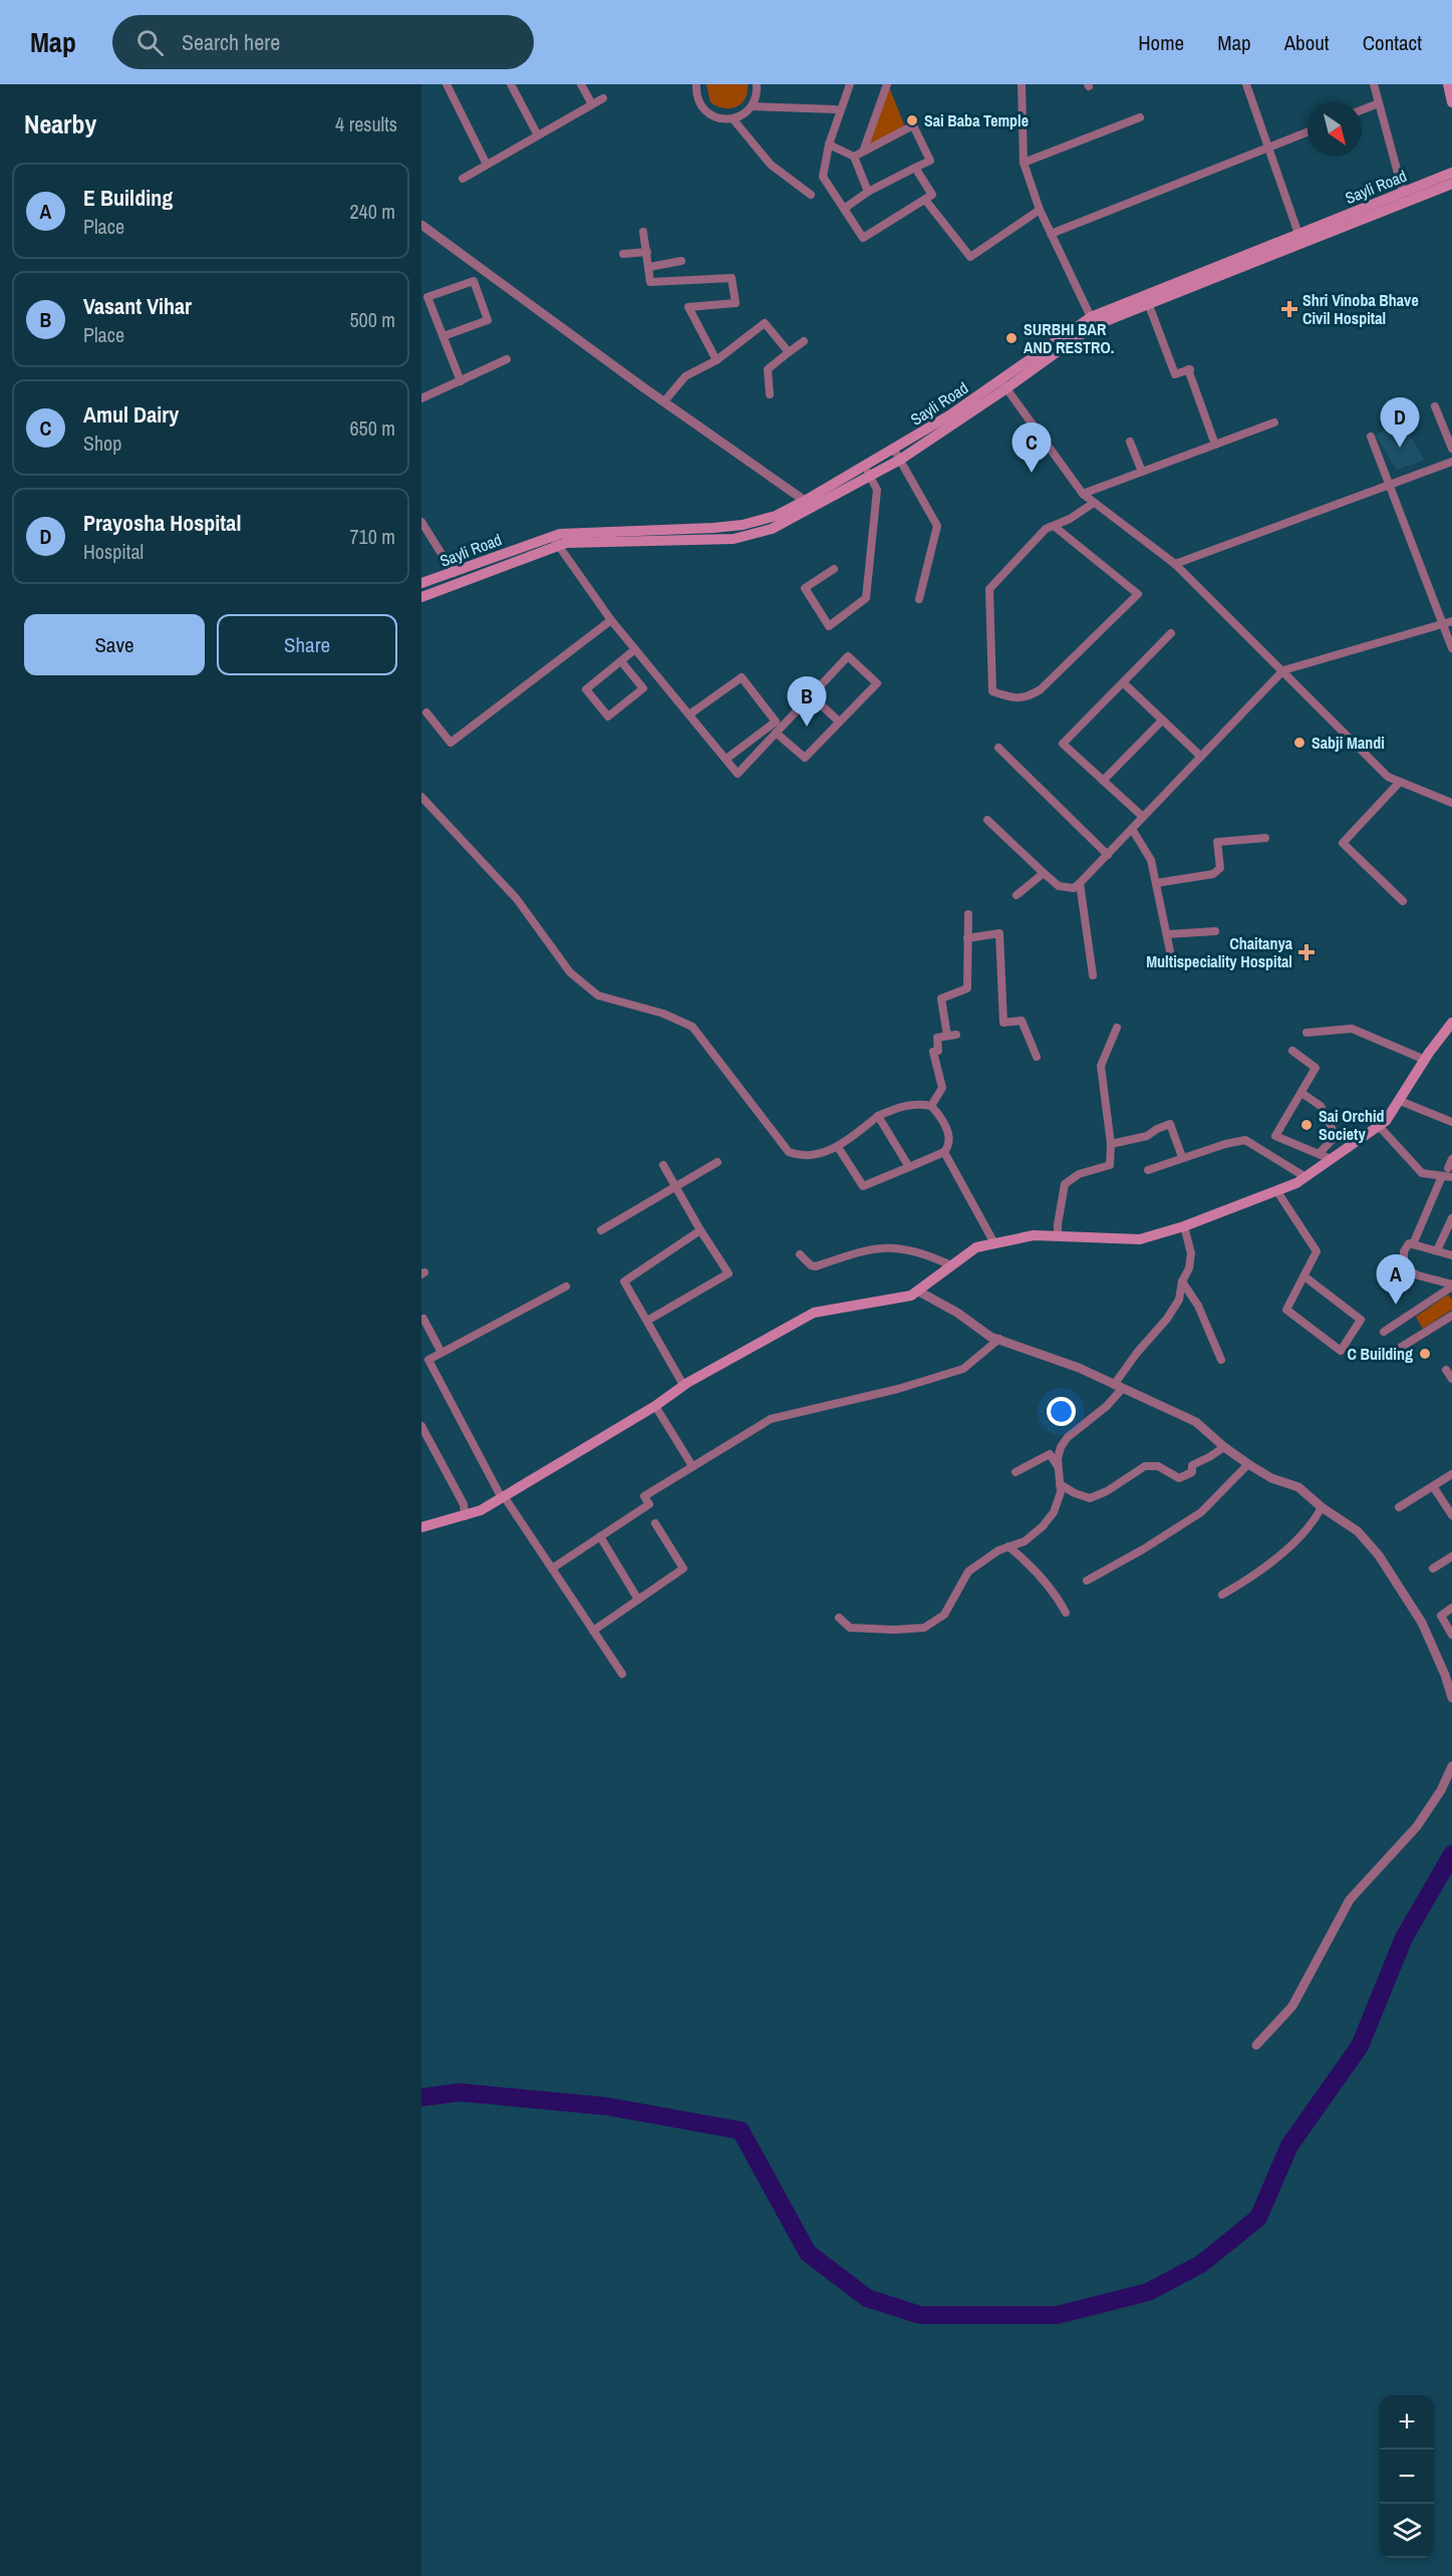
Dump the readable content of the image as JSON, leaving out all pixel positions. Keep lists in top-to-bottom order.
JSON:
{
  "streets": {
    "main road": ["Sayli Road"]
  },
  "places": {
    "other": [
      "Sai Baba Temple",
      "SURBHI BAR AND RESTRO.",
      "Sabji Mandi",
      "Sai Orchid Society",
      "C Building"
    ],
    "health": ["Shri Vinoba Bhave Civil Hospital", "Chaitanya Multispeciality Hospital"]
  },
  "north": "bottom right",
  "page": {
    "header": "Map",
    "search": "Search here",
    "nav": [
      "Home",
      "Map",
      "About",
      "Contact"
    ],
    "heading": ["Nearby", "4 results"],
    "list": [
      {
        "mark": "A",
        "name": "E Building",
        "note": "Place",
        "value": "240 m"
      },
      {
        "mark": "B",
        "name": "Vasant Vihar",
        "note": "Place",
        "value": "500 m"
      },
      {
        "mark": "C",
        "name": "Amul Dairy",
        "note": "Shop",
        "value": "650 m"
      },
      {
        "mark": "D",
        "name": "Prayosha Hospital",
        "note": "Hospital",
        "value": "710 m"
      }
    ],
    "pins": [
      "D",
      "C",
      "B",
      "A"
    ],
    "buttons": ["Save", "Share"],
    "map_buttons": ["+", "−"]
  }
}
